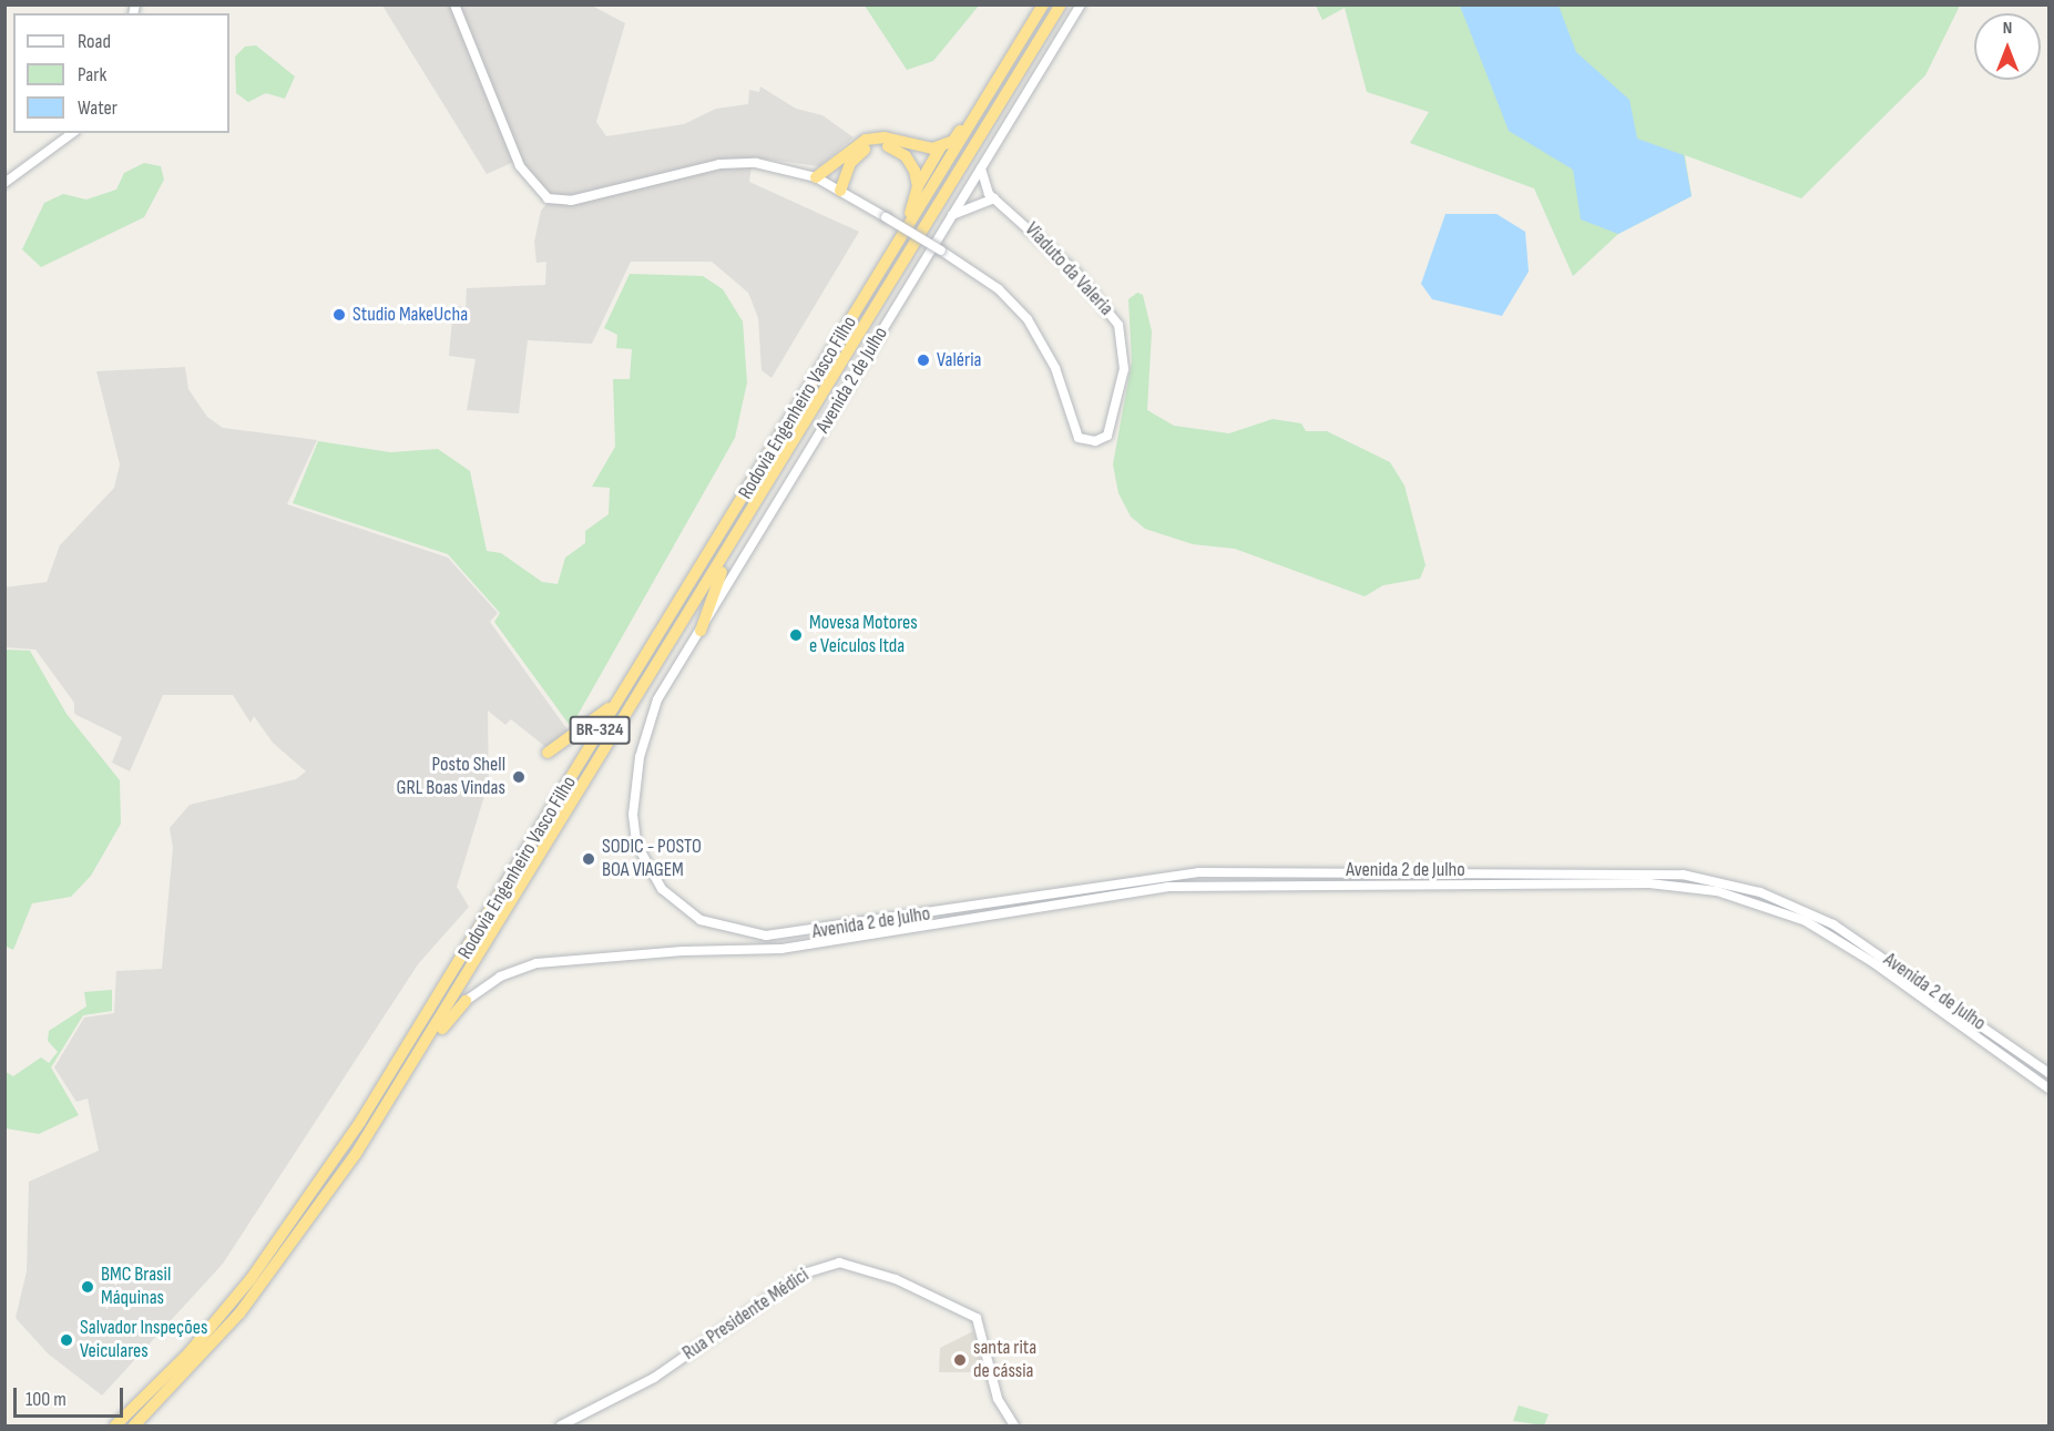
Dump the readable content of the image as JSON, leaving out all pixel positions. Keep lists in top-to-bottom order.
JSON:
{
  "streets": {
    "highway": ["Rodovia Engenheiro Vasco Filho", "BR-324"],
    "main road": ["Viaduto da Valeria", "Avenida 2 de Julho", "Rua Presidente Médici"]
  },
  "crossings": [
    ["Viaduto da Valeria", "Avenida 2 de Julho"]
  ],
  "places": [
    "Studio MakeUcha",
    "Valéria",
    "Movesa Motores e Veículos ltda",
    "Posto Shell GRL Boas Vindas",
    "SODIC - POSTO BOA VIAGEM",
    "BMC Brasil Máquinas",
    "Salvador Inspeções Veiculares",
    "santa rita de cássia"
  ],
  "legend": ["Road", "Park", "Water"],
  "scale_bar": "100 m",
  "north": "top"
}
